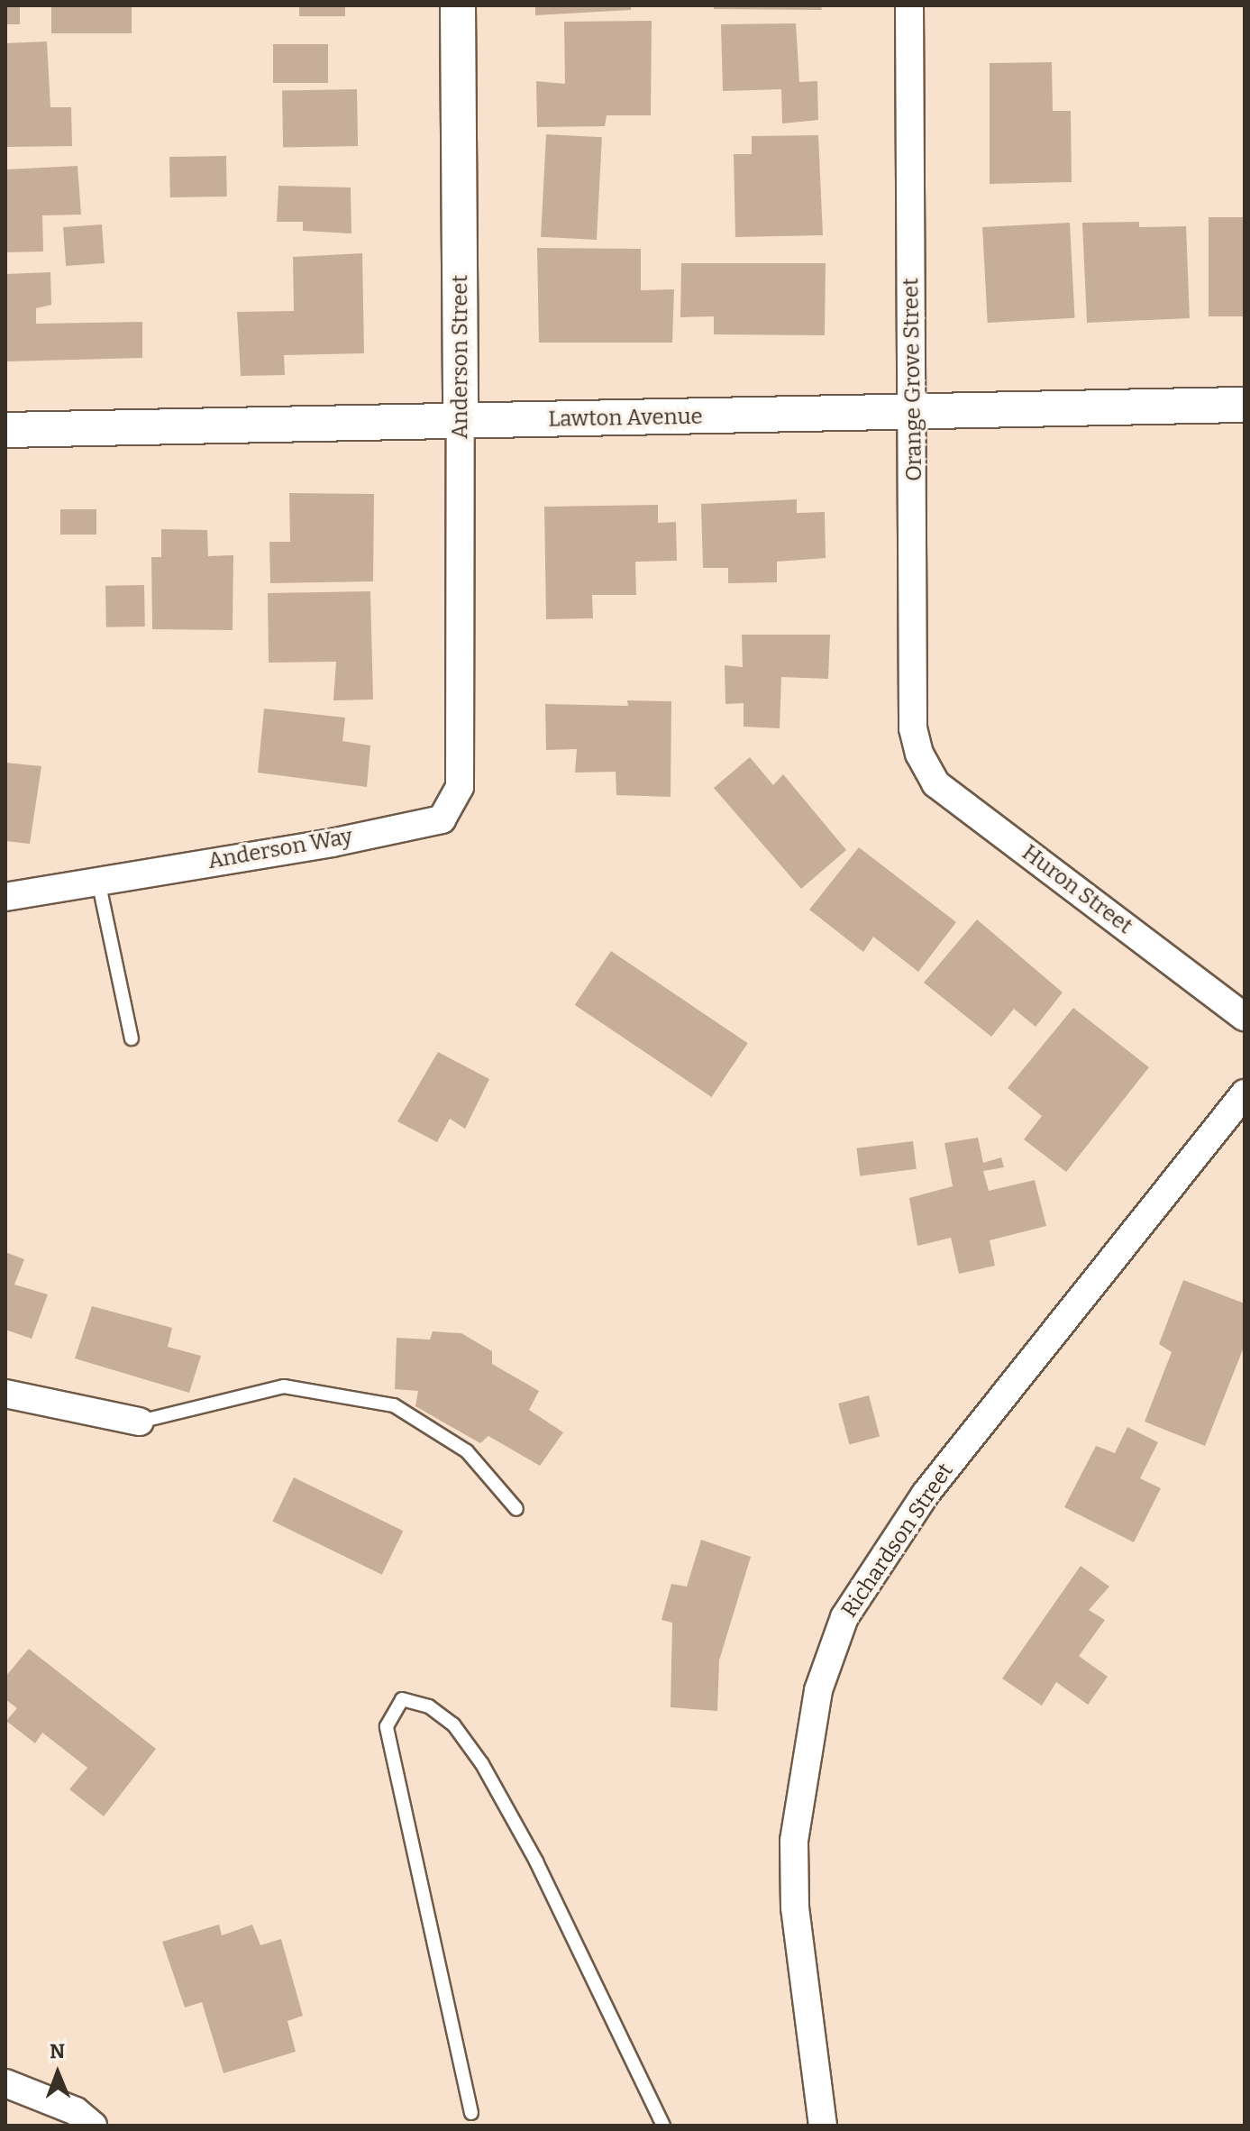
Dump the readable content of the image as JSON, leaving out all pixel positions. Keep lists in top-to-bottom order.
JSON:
{
  "streets": {
    "street": [
      "Anderson Street",
      "Orange Grove Street",
      "Lawton Avenue",
      "Anderson Way",
      "Huron Street",
      "Richardson Street"
    ]
  },
  "crossings": [
    ["Anderson Street", "Lawton Avenue"],
    ["Anderson Street", "Anderson Way"],
    ["Orange Grove Street", "Lawton Avenue"],
    ["Orange Grove Street", "Huron Street"]
  ],
  "north": "top"
}
